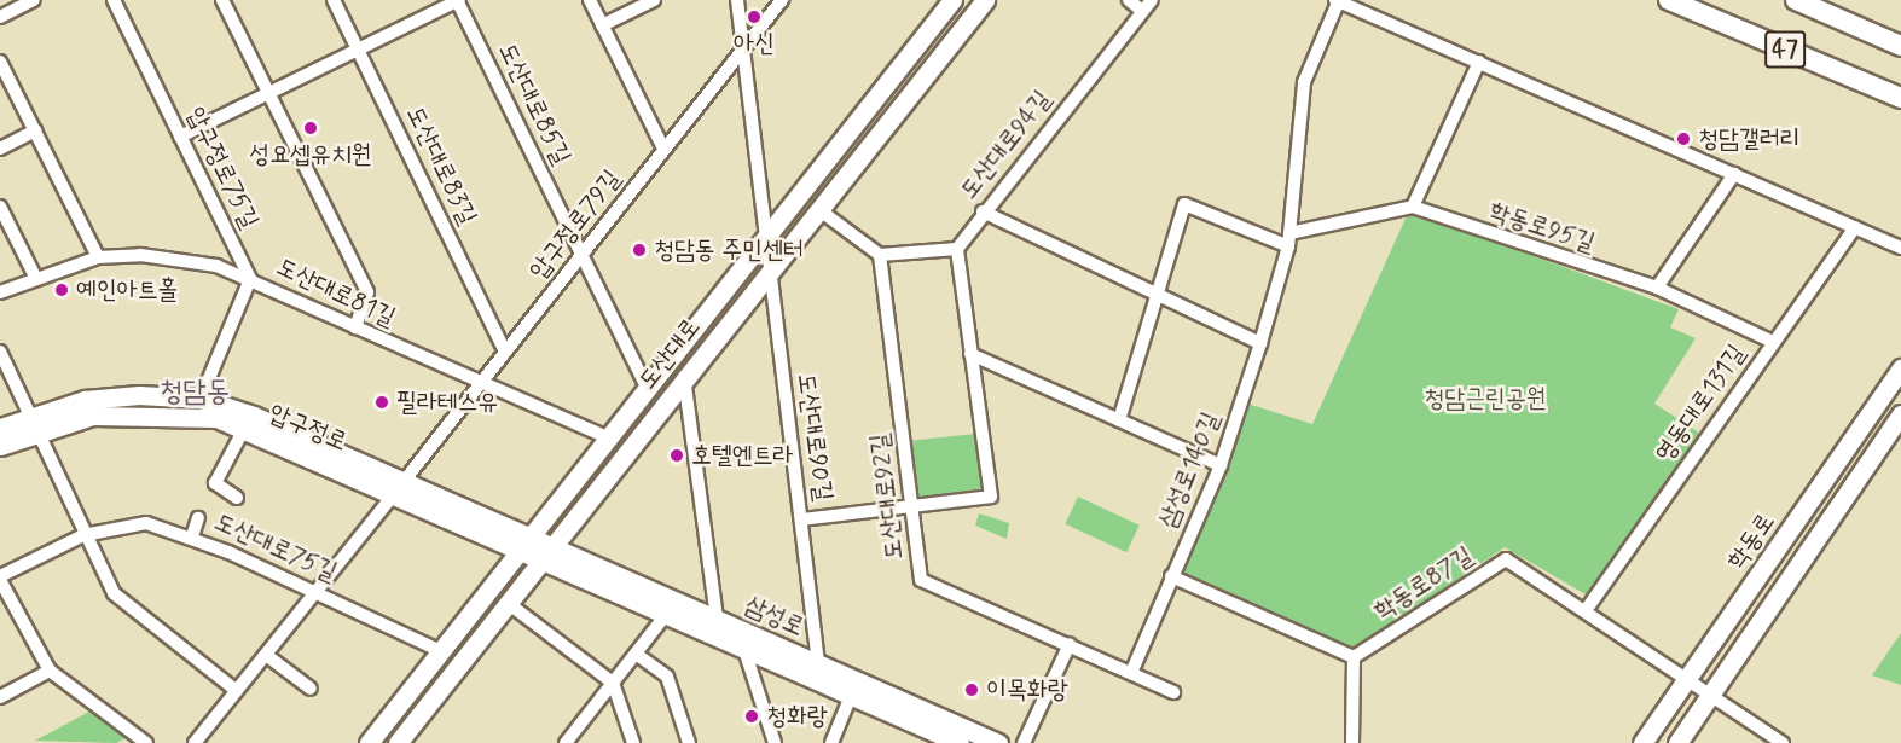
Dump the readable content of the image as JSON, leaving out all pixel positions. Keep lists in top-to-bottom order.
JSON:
{
  "streets": {
    "main road": [
      "47",
      "도산대로",
      "압구정로",
      "학동로",
      "삼성로"
    ],
    "street": [
      "도산대로85길",
      "도산대로94길",
      "도산대로83길",
      "압구정로75길",
      "압구정로79길",
      "학동로95길",
      "도산대로81길",
      "영동대로131길",
      "도산대로90길",
      "삼성로140길",
      "도산대로92길",
      "도산대로75길",
      "학동로87길"
    ]
  },
  "crossings": [
    ["도산대로85길", "압구정로79길"],
    ["도산대로85길", "도산대로"],
    ["도산대로83길", "압구정로79길"],
    ["압구정로75길", "도산대로81길"],
    ["압구정로79길", "도산대로81길"],
    ["압구정로79길", "압구정로"],
    ["압구정로79길", "도산대로90길"],
    ["압구정로79길", "도산대로75길"],
    ["학동로95길", "영동대로131길"],
    ["도산대로81길", "도산대로"],
    ["도산대로", "압구정로"],
    ["도산대로", "도산대로90길"],
    ["도산대로", "도산대로75길"],
    ["도산대로", "삼성로"],
    ["영동대로131길", "학동로87길"],
    ["압구정로", "삼성로"],
    ["도산대로90길", "도산대로92길"],
    ["삼성로140길", "도산대로92길"],
    ["학동로", "학동로87길"]
  ],
  "districts": ["청담동"],
  "parks": ["청담근린공원"],
  "places": [
    "아신",
    "성요셉유치원",
    "청담갤러리",
    "청담동 주민센터",
    "예인아트홀",
    "필라테스유",
    "호텔엔트라",
    "이목화랑",
    "청화랑"
  ]
}
